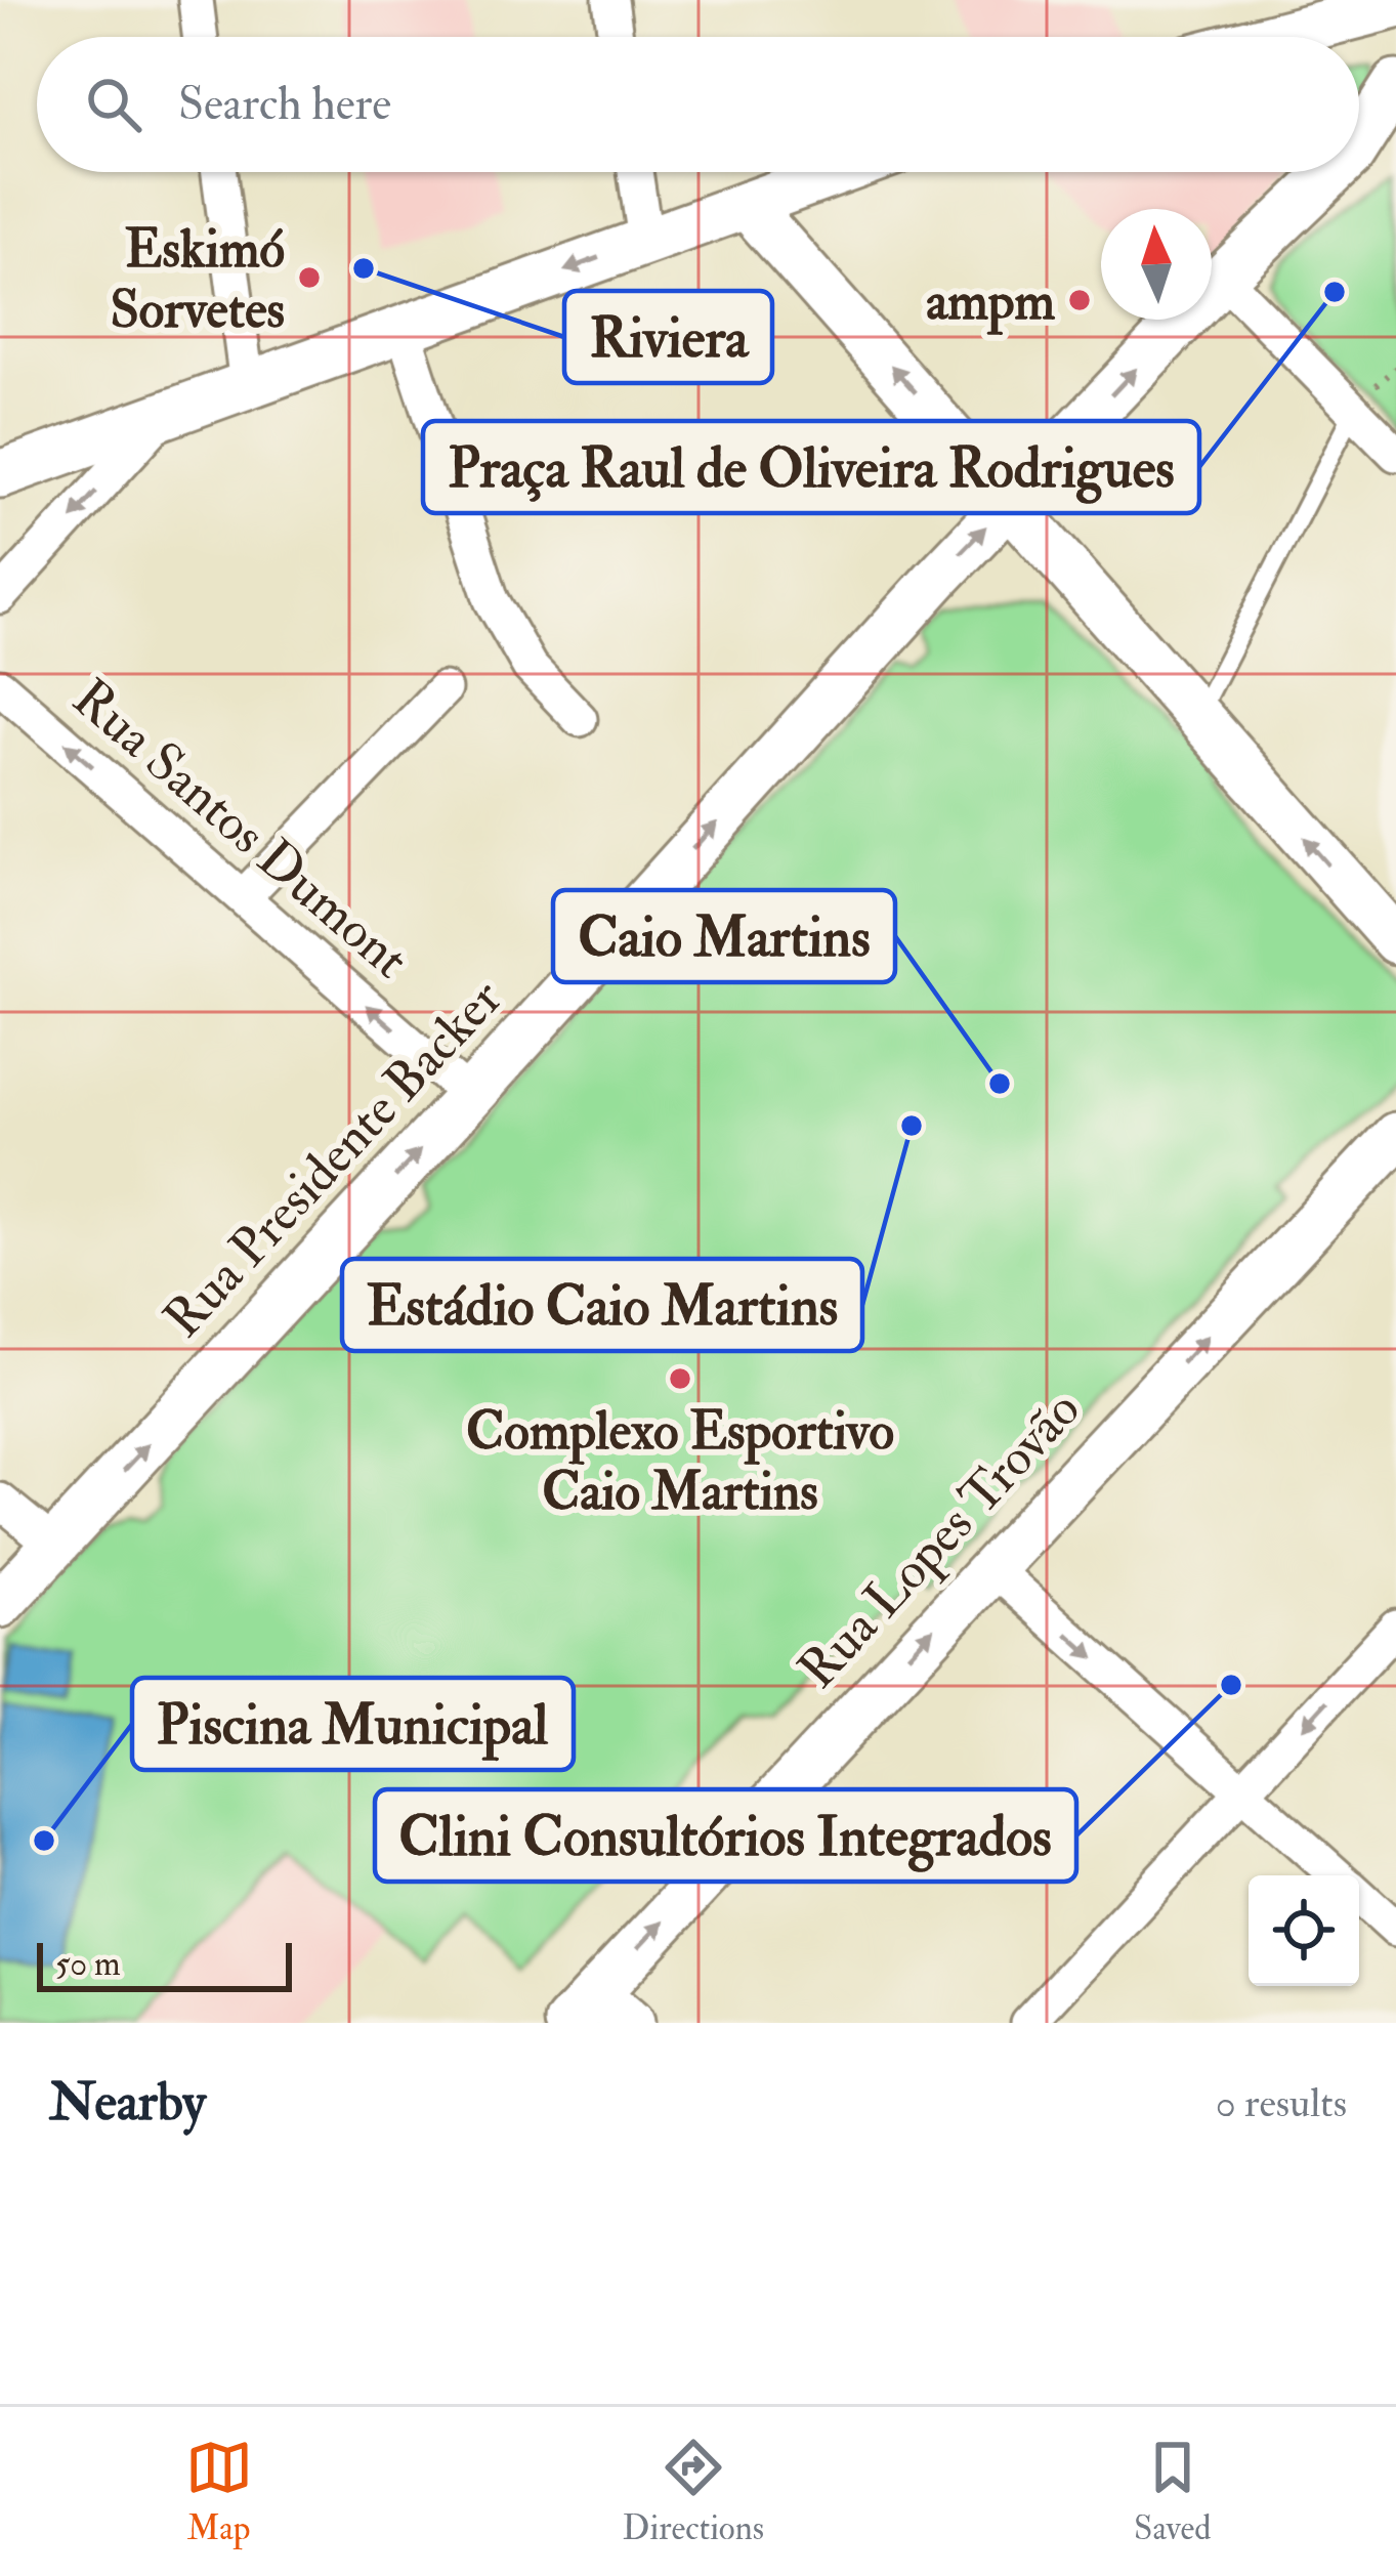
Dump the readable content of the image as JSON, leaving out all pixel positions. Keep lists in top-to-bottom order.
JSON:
{
  "streets": {
    "street": ["Rua Santos Dumont", "Rua Presidente Backer", "Rua Lopes Trovão"]
  },
  "crossings": [
    ["Rua Santos Dumont", "Rua Presidente Backer"]
  ],
  "one_way": ["Rua Santos Dumont", "Rua Presidente Backer"],
  "places": [
    "Riviera",
    "Eskimó Sorvetes",
    "Praça Raul de Oliveira Rodrigues",
    "ampm",
    "Caio Martins",
    "Estádio Caio Martins",
    "Complexo Esportivo Caio Martins",
    "Clini Consultórios Integrados",
    "Piscina Municipal"
  ],
  "scale_bar": "50 m",
  "north": "top",
  "page": {
    "search": "Search here",
    "scale": "50 m",
    "heading": ["Nearby", "0 results"],
    "nav": ["Map", "Directions", "Saved"]
  }
}
